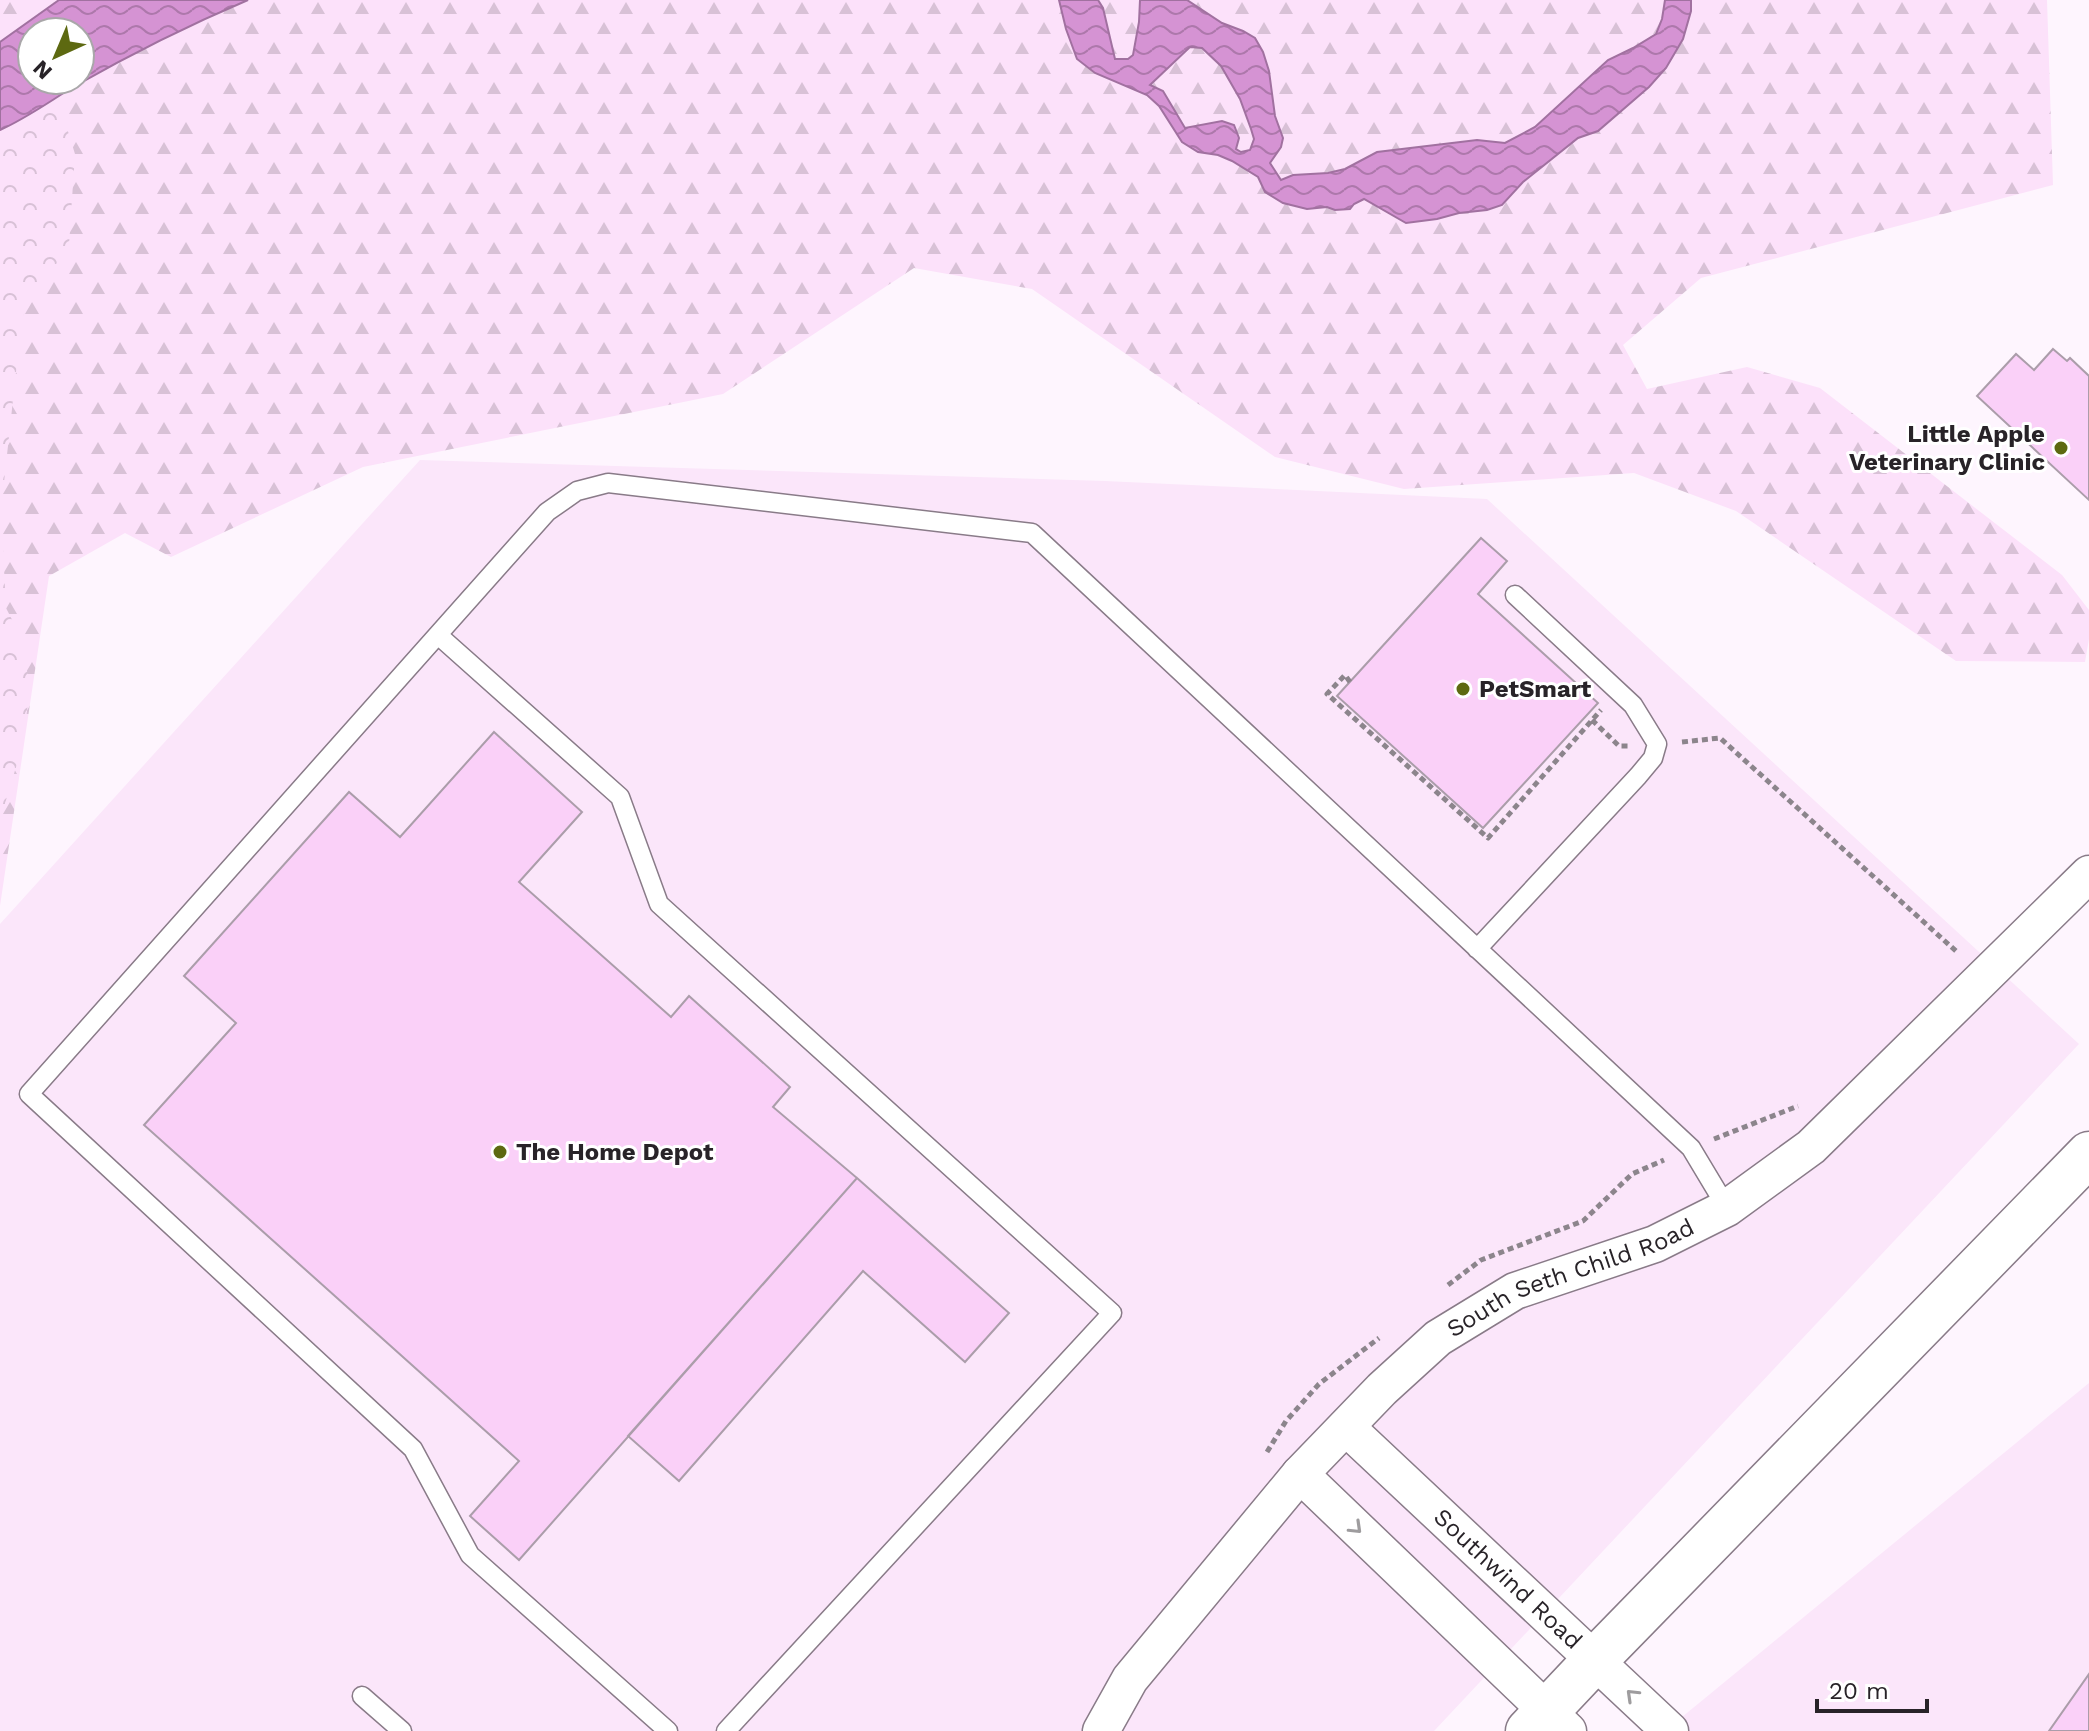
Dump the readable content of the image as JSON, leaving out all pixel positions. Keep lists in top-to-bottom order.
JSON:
{
  "streets": {
    "street": ["South Seth Child Road", "Southwind Road"]
  },
  "crossings": [
    ["South Seth Child Road", "Southwind Road"]
  ],
  "places": ["Little Apple Veterinary Clinic", "PetSmart", "The Home Depot"],
  "scale_bar": "20 m",
  "north": "bottom left"
}
